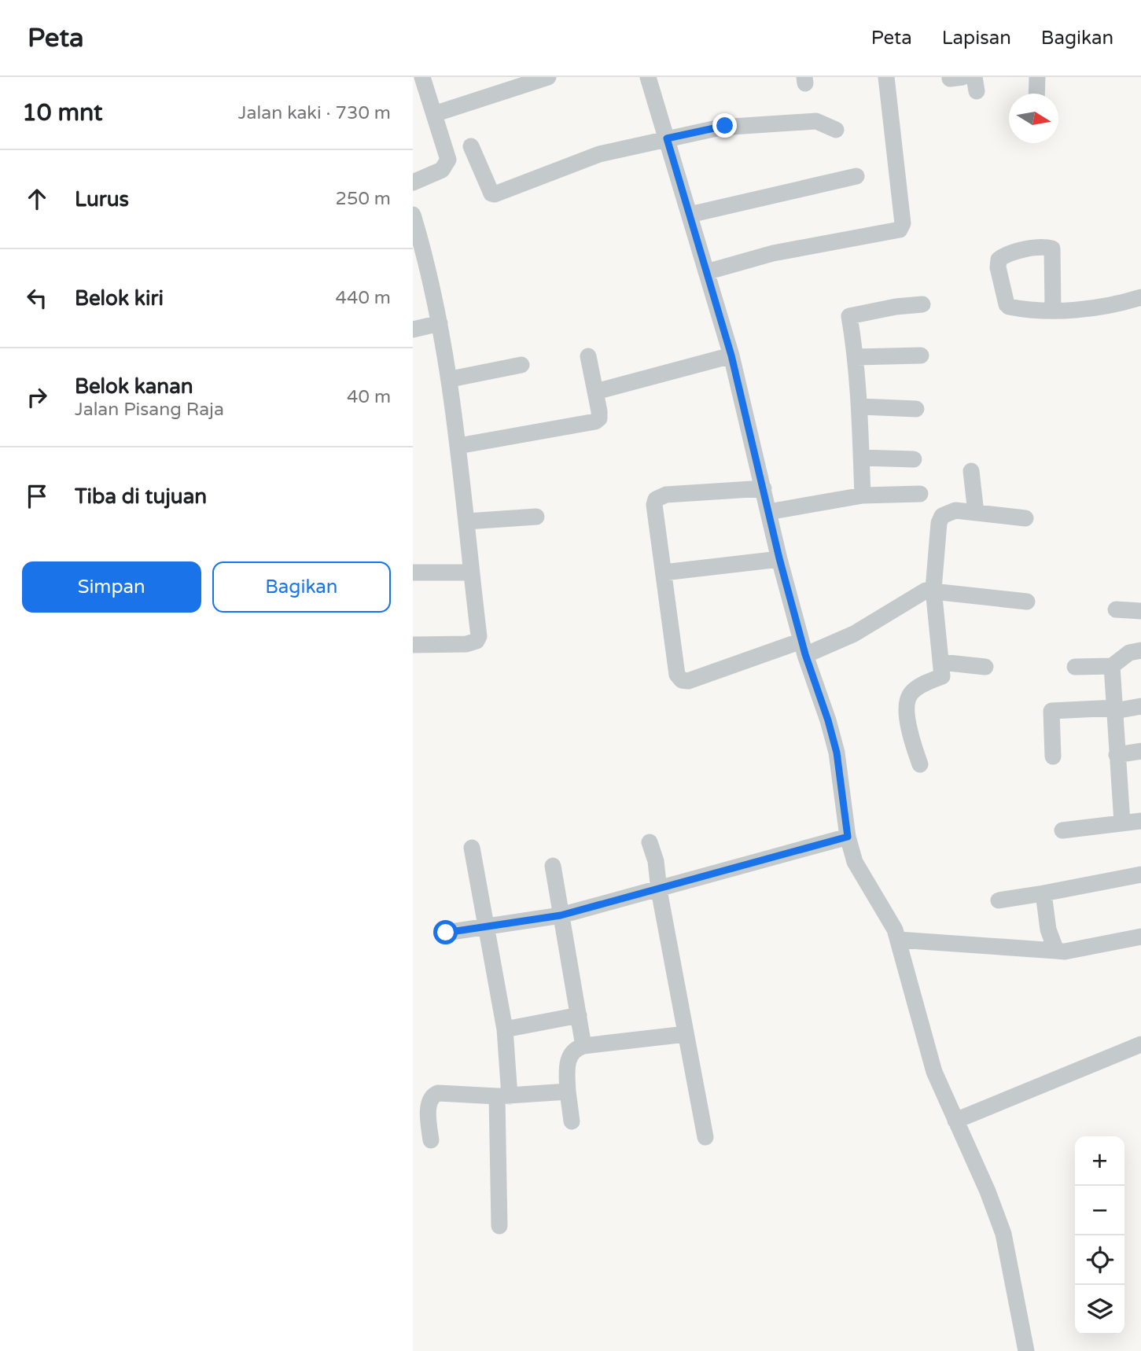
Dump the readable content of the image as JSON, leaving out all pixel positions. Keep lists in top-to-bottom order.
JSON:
{
  "north": "right",
  "page": {
    "header": "Peta",
    "nav": ["Peta", "Lapisan", "Bagikan"],
    "heading": ["10 mnt", "Jalan kaki · 730 m"],
    "list": [
      ["Lurus", "250 m"],
      ["Belok kiri", "440 m"],
      ["Belok kanan", "Jalan Pisang Raja", "40 m"],
      "Tiba di tujuan"
    ],
    "buttons": ["Simpan", "Bagikan"],
    "map_buttons": ["+", "−"]
  }
}
